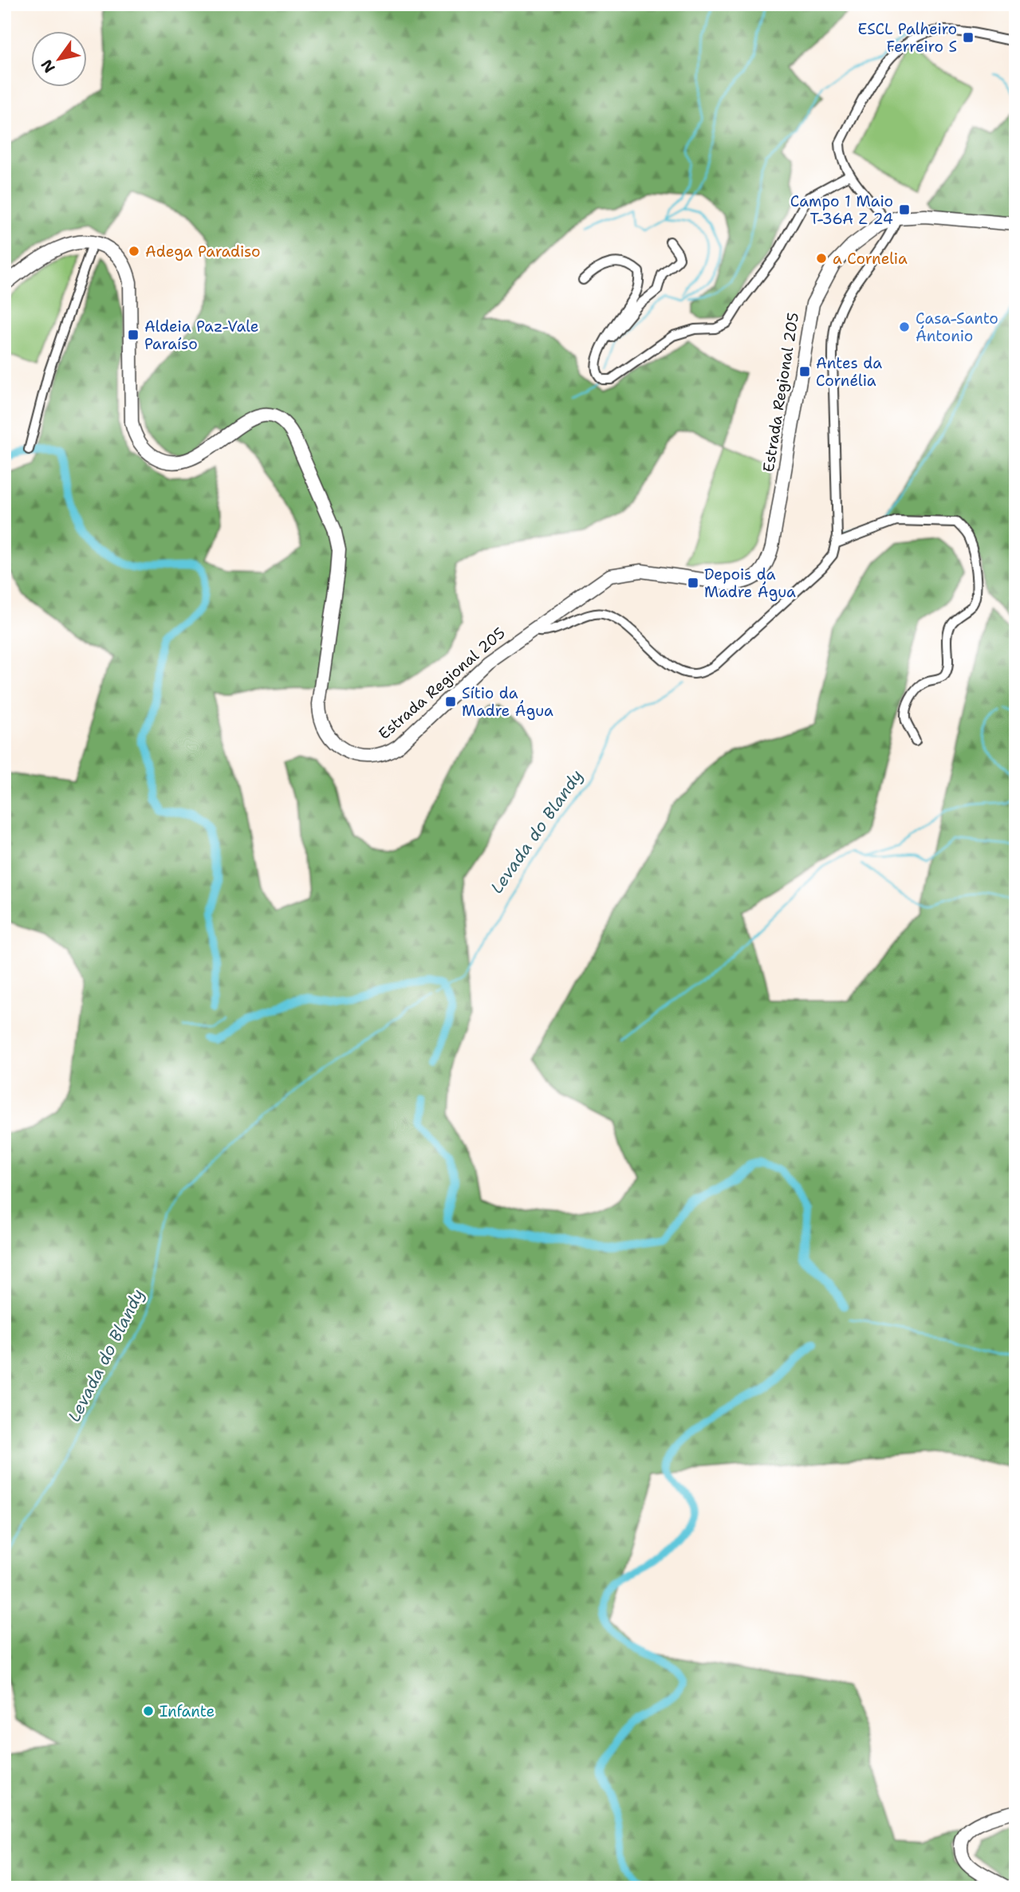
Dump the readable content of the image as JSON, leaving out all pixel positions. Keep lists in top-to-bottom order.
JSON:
{
  "streets": {
    "main road": ["Estrada Regional 205"]
  },
  "water": ["Levada do Blandy"],
  "places": {
    "transit": [
      "ESCL Palheiro Ferreiro S",
      "Campo 1 Maio T-36A Z 24",
      "Aldeia Paz-Vale Paraíso",
      "Antes da Cornélia",
      "Depois da Madre Água",
      "Sítio da Madre Água"
    ],
    "other": [
      "Adega Paradiso",
      "a Cornelia",
      "Casa-Santo Ántonio",
      "Infante"
    ]
  },
  "north": "bottom left"
}
